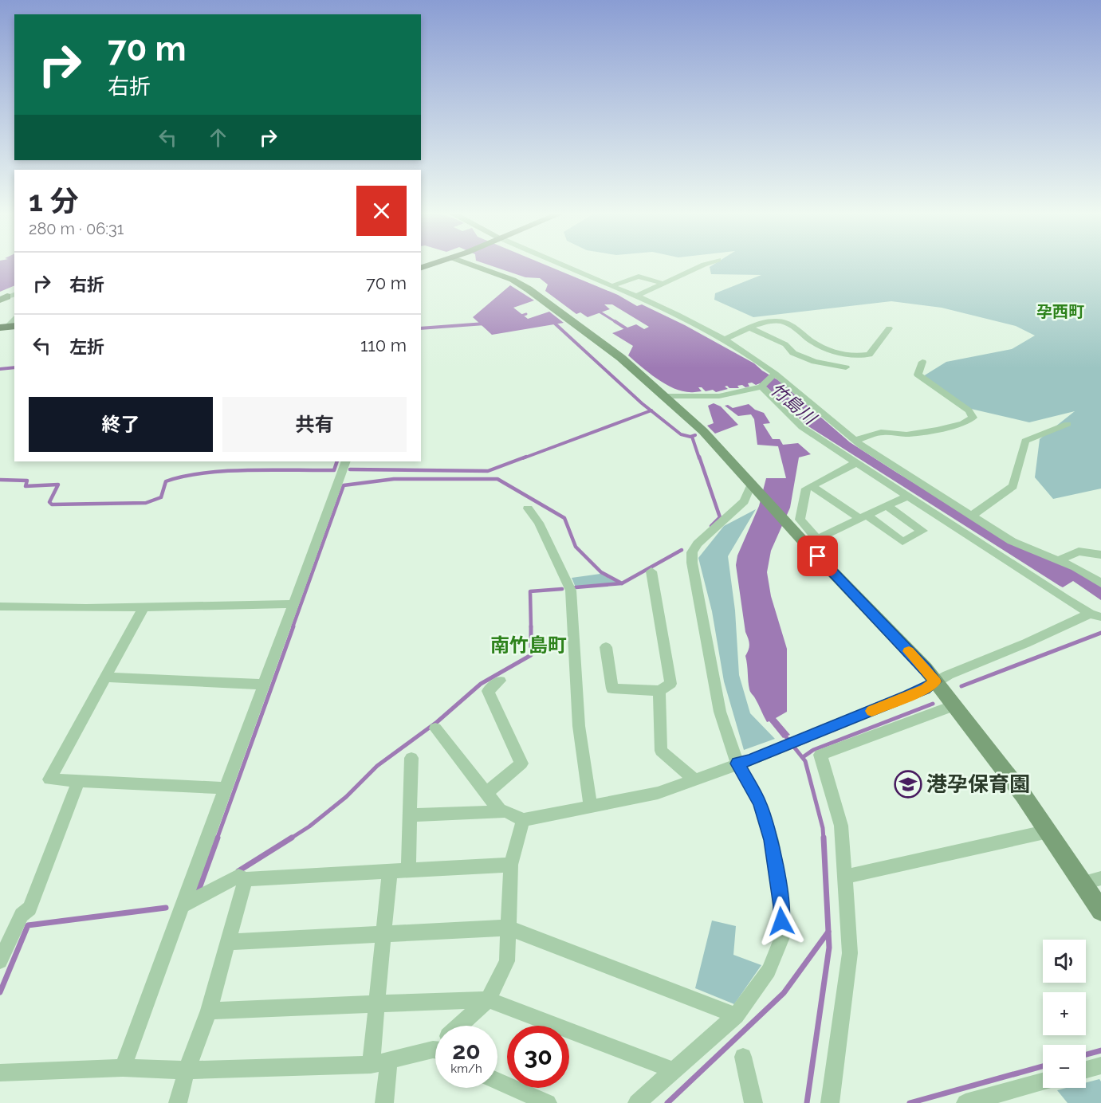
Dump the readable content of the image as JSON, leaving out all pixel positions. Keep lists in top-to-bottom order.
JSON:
{
  "districts": ["孕西町", "南竹島町"],
  "water": ["竹島川"],
  "places": {
    "school or university": ["港孕保育園"]
  },
  "page": {
    "turn": ["70 m", "右折"],
    "heading": ["1 分", "280 m · 06:31"],
    "list": [
      {
        "name": "右折",
        "value": "70 m"
      },
      {
        "name": "左折",
        "value": "110 m"
      }
    ],
    "buttons": ["終了", "共有"],
    "map_buttons": ["+", "−"],
    "speed": "20 km/h",
    "limit": "30"
  }
}
